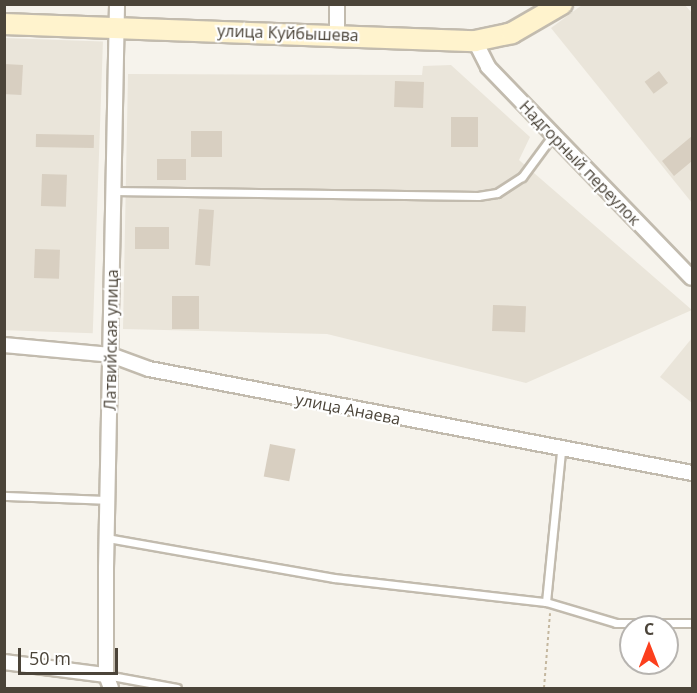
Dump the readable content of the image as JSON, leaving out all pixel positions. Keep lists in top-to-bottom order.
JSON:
{
  "streets": {
    "street": [
      "улица Куйбышева",
      "Надгорный переулок",
      "Латвийская улица",
      "улица Анаева"
    ]
  },
  "crossings": [
    ["улица Куйбышева", "Надгорный переулок"],
    ["улица Куйбышева", "Латвийская улица"],
    ["Латвийская улица", "улица Анаева"]
  ],
  "scale_bar": "50 m",
  "north": "top"
}
